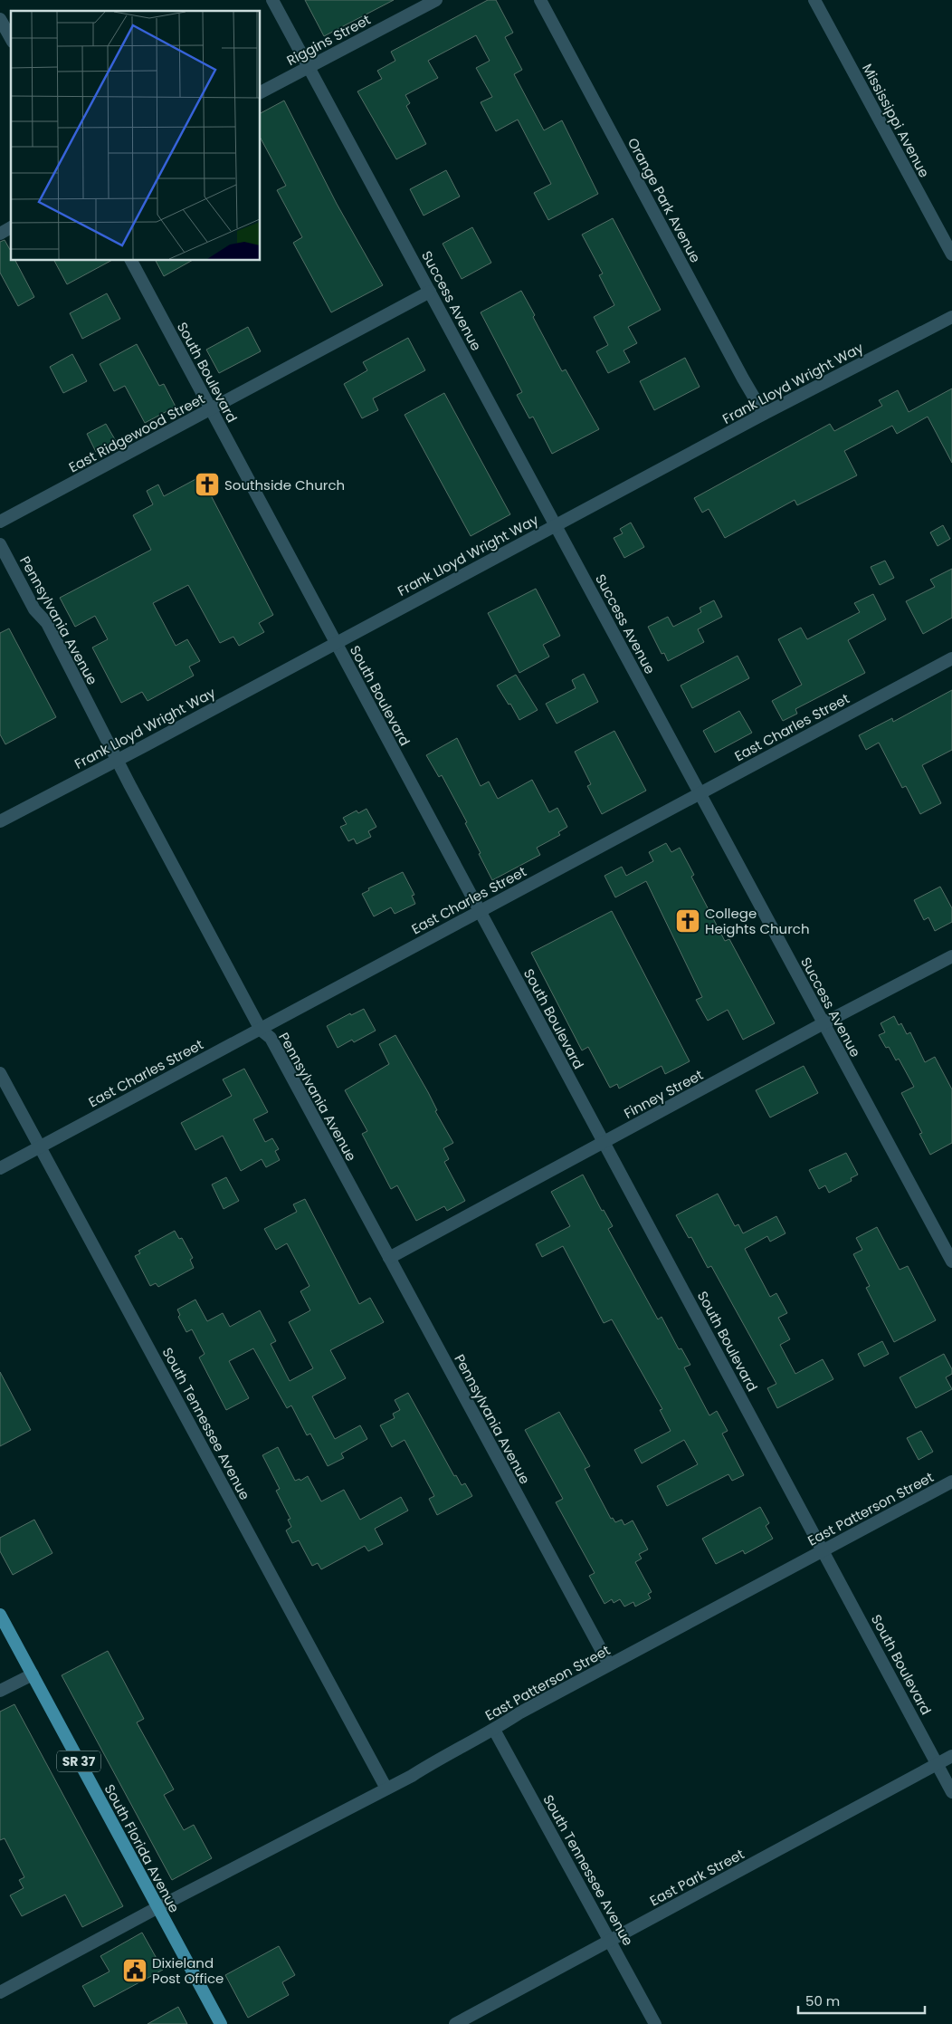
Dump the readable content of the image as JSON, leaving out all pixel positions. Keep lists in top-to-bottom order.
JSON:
{
  "streets": {
    "main road": ["SR 37", "South Florida Avenue"],
    "street": [
      "Riggins Street",
      "Mississippi Avenue",
      "Orange Park Avenue",
      "Success Avenue",
      "South Boulevard",
      "Frank Lloyd Wright Way",
      "East Ridgewood Street",
      "Pennsylvania Avenue",
      "East Charles Street",
      "Finney Street",
      "South Tennessee Avenue",
      "East Patterson Street",
      "East Park Street"
    ]
  },
  "crossings": [
    ["Riggins Street", "Success Avenue"],
    ["Orange Park Avenue", "Frank Lloyd Wright Way"],
    ["Success Avenue", "Frank Lloyd Wright Way"],
    ["Success Avenue", "East Ridgewood Street"],
    ["Success Avenue", "East Charles Street"],
    ["Success Avenue", "Finney Street"],
    ["South Boulevard", "Frank Lloyd Wright Way"],
    ["South Boulevard", "East Ridgewood Street"],
    ["South Boulevard", "East Charles Street"],
    ["South Boulevard", "Finney Street"],
    ["South Boulevard", "East Patterson Street"],
    ["South Boulevard", "East Park Street"],
    ["Frank Lloyd Wright Way", "Pennsylvania Avenue"],
    ["Pennsylvania Avenue", "East Charles Street"],
    ["Pennsylvania Avenue", "Finney Street"],
    ["Pennsylvania Avenue", "East Patterson Street"],
    ["East Charles Street", "South Tennessee Avenue"],
    ["South Tennessee Avenue", "East Patterson Street"],
    ["South Tennessee Avenue", "East Park Street"],
    ["East Patterson Street", "South Florida Avenue"]
  ],
  "places": {
    "church": ["Southside Church", "College Heights Church"],
    "public building": ["Dixieland Post Office"]
  },
  "scale_bar": "50 m"
}
